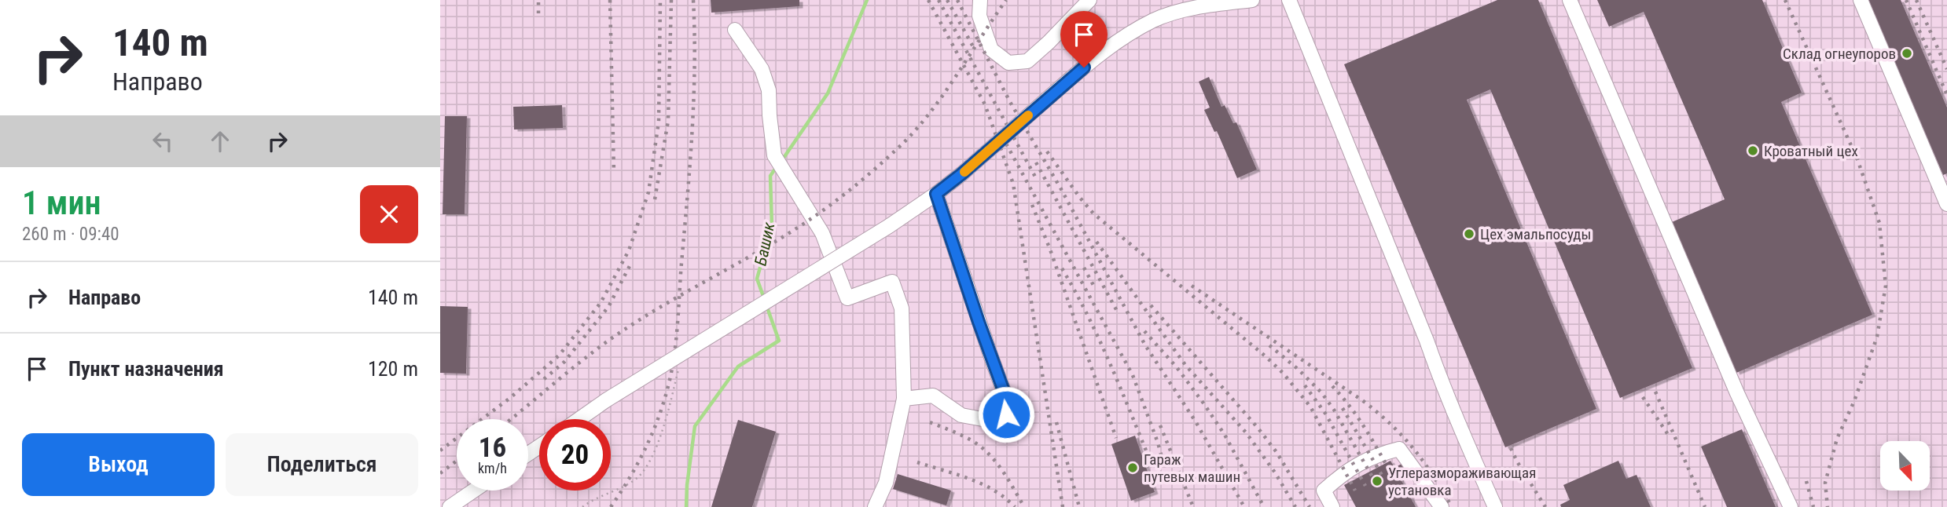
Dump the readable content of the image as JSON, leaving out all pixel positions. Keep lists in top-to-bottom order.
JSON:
{
  "water": ["Башик"],
  "places": [
    "Склад огнеупоров",
    "Кроватный цех",
    "Цех эмальпосуды",
    "Гараж путевых машин",
    "Углеразмораживающая установка"
  ],
  "north": "bottom right",
  "page": {
    "turn": ["140 m", "Направо"],
    "heading": ["1 мин", "260 m · 09:40"],
    "list": [
      {
        "name": "Направо",
        "value": "140 m"
      },
      {
        "name": "Пункт назначения",
        "value": "120 m"
      }
    ],
    "speed": "16 km/h",
    "limit": "20",
    "buttons": ["Выход", "Поделиться"]
  }
}
